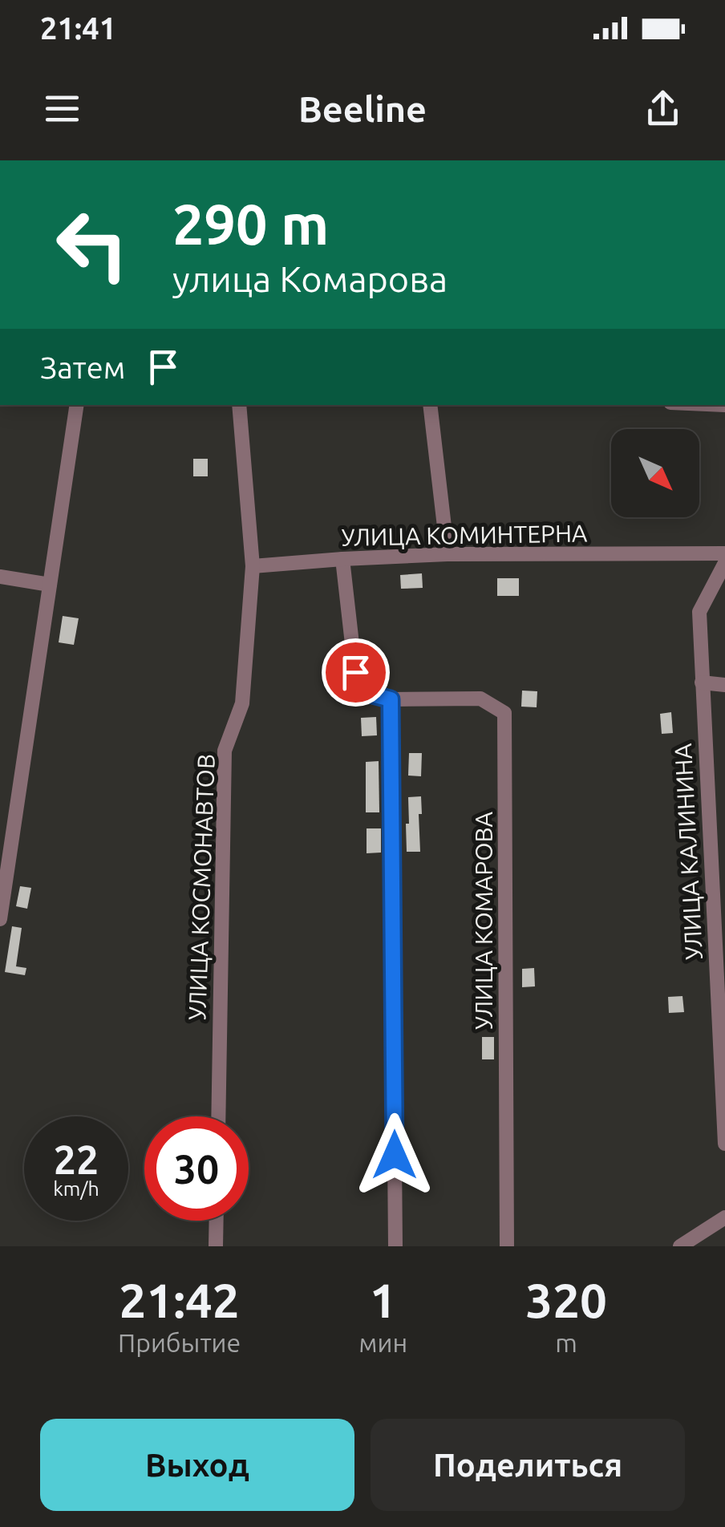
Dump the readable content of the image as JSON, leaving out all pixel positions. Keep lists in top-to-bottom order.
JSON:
{
  "streets": {
    "street": [
      "УЛИЦА КОМИНТЕРНА",
      "УЛИЦА КАЛИНИНА",
      "УЛИЦА КОСМОНАВТОВ",
      "УЛИЦА КОМАРОВА"
    ]
  },
  "crossings": [
    ["УЛИЦА КОМИНТЕРНА", "УЛИЦА КОСМОНАВТОВ"]
  ],
  "north": "bottom right",
  "page": {
    "status": "21:41",
    "header": "Beeline",
    "turn": ["290 m", "улица Комарова"],
    "then": "Затем",
    "speed": "22 km/h",
    "limit": "30",
    "eta": [
      "21:42",
      "Прибытие",
      "1",
      "мин",
      "320",
      "m"
    ],
    "buttons": ["Выход", "Поделиться"]
  }
}
